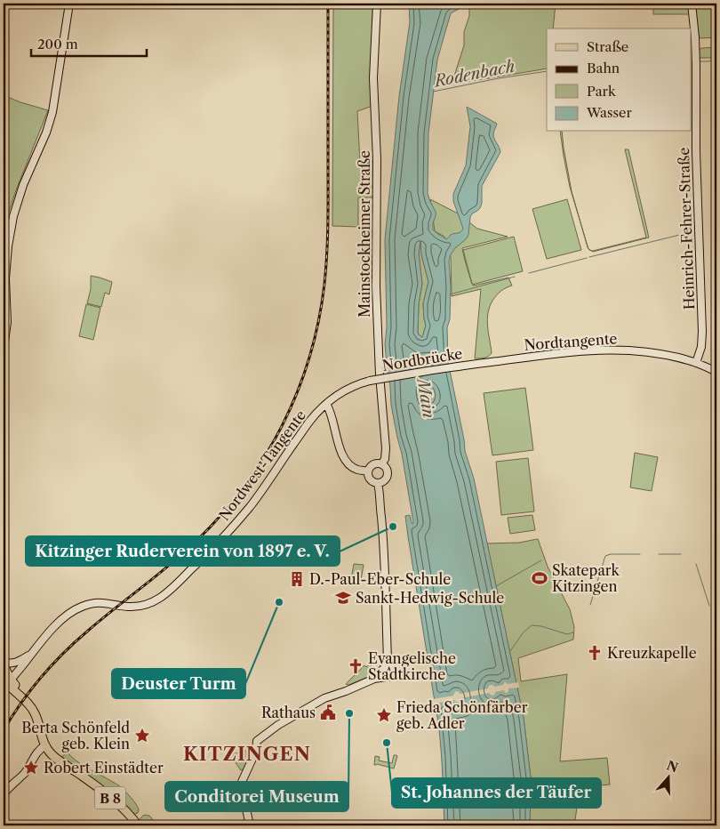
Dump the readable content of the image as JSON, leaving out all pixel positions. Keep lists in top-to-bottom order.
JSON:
{
  "streets": {
    "main road": [
      "Heinrich-Fehrer-Straße",
      "Mainstockheimer Straße",
      "Nordtangente",
      "Nordbrücke",
      "Nordwest-Tangente",
      "B 8"
    ]
  },
  "crossings": [
    ["Heinrich-Fehrer-Straße", "Nordtangente"],
    ["Nordtangente", "Nordbrücke"],
    ["Nordbrücke", "Nordwest-Tangente"],
    ["Nordwest-Tangente", "B 8"]
  ],
  "districts": ["KITZINGEN"],
  "water": ["Rodenbach", "Main"],
  "places": {
    "other": [
      "Kitzinger Ruderverein von 1897 e. V.",
      "Deuster Turm",
      "Conditorei Museum",
      "St. Johannes der Täufer"
    ],
    "sports": ["Skatepark Kitzingen"],
    "building": ["D.-Paul-Eber-Schule"],
    "school or university": ["Sankt-Hedwig-Schule"],
    "church": ["Kreuzkapelle", "Evangelische Stadtkirche"],
    "public building": ["Rathaus"],
    "place": ["Frieda Schönfärber geb. Adler", "Berta Schönfeld geb. Klein", "Robert Einstädter"]
  },
  "legend": [
    "Straße",
    "Bahn",
    "Park",
    "Wasser"
  ],
  "scale_bar": "200 m",
  "north": "top"
}
